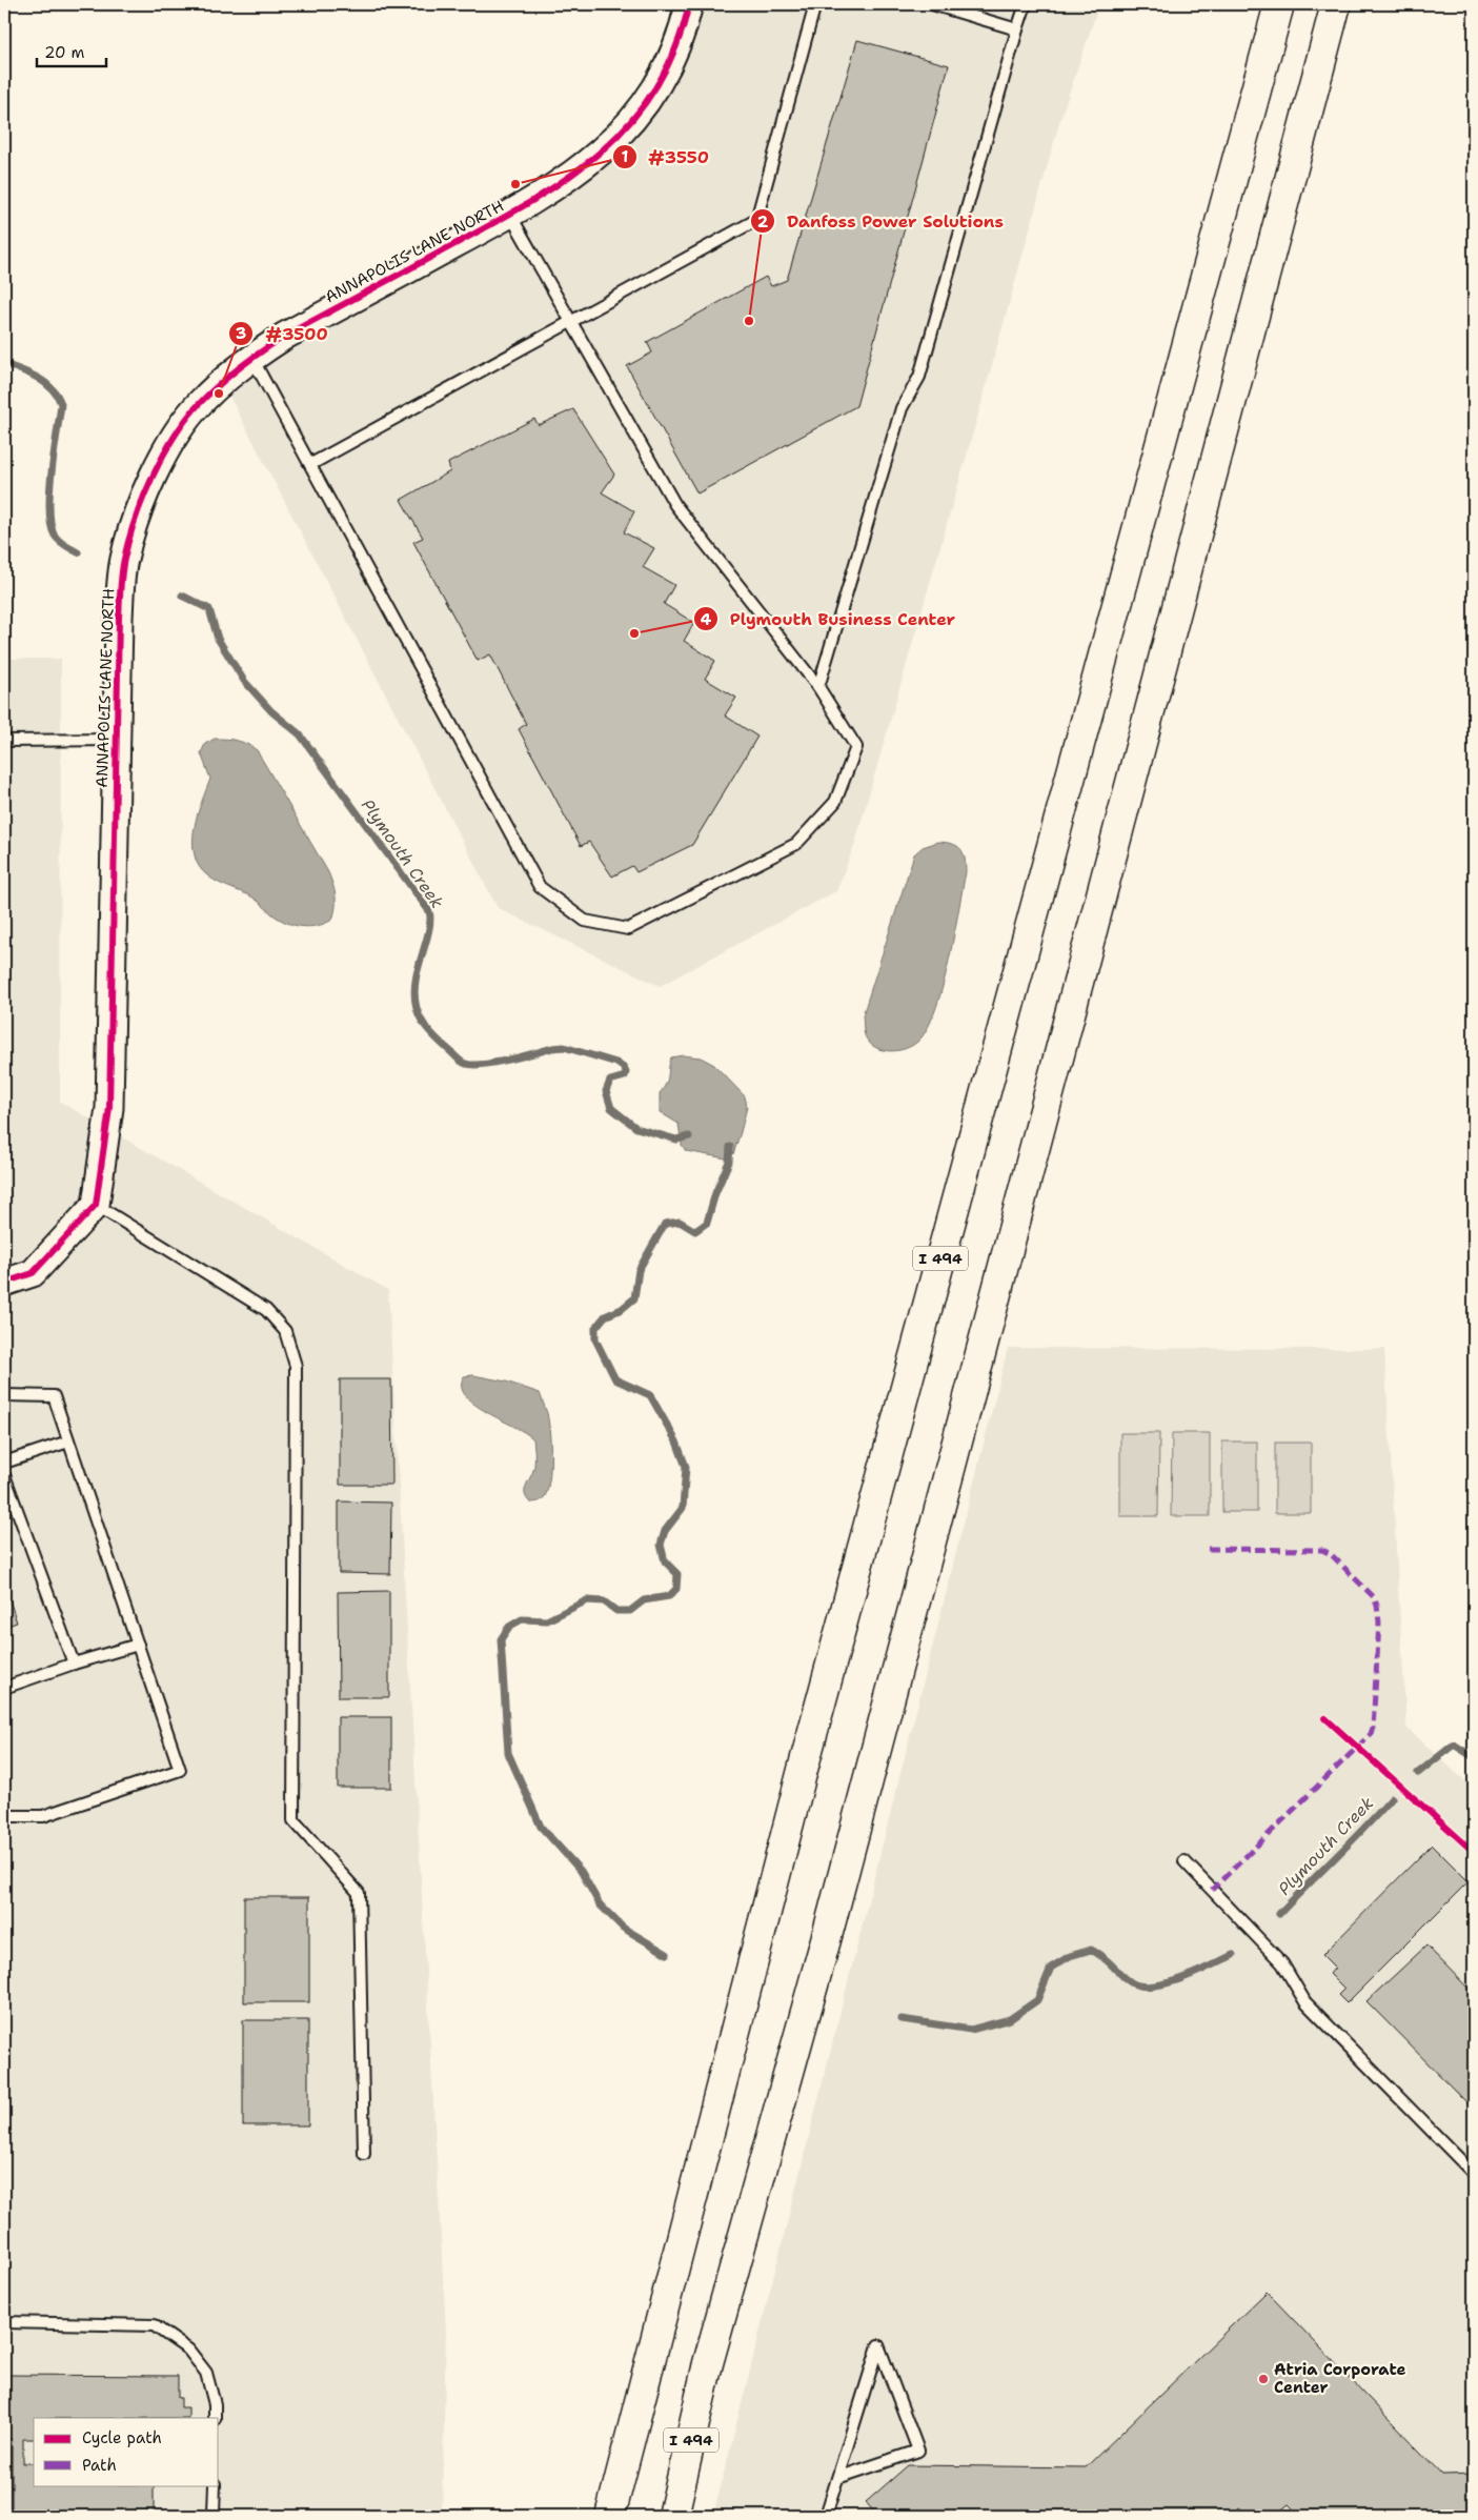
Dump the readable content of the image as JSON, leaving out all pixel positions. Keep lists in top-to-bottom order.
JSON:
{
  "streets": {
    "highway": ["I 494"],
    "street": ["ANNAPOLIS LANE NORTH"]
  },
  "water": ["Plymouth Creek"],
  "places": [
    "#3550",
    "Danfoss Power Solutions",
    "#3500",
    "Plymouth Business Center",
    "Atria Corporate Center"
  ],
  "legend": ["Cycle path", "Path"],
  "scale_bar": "20 m"
}
